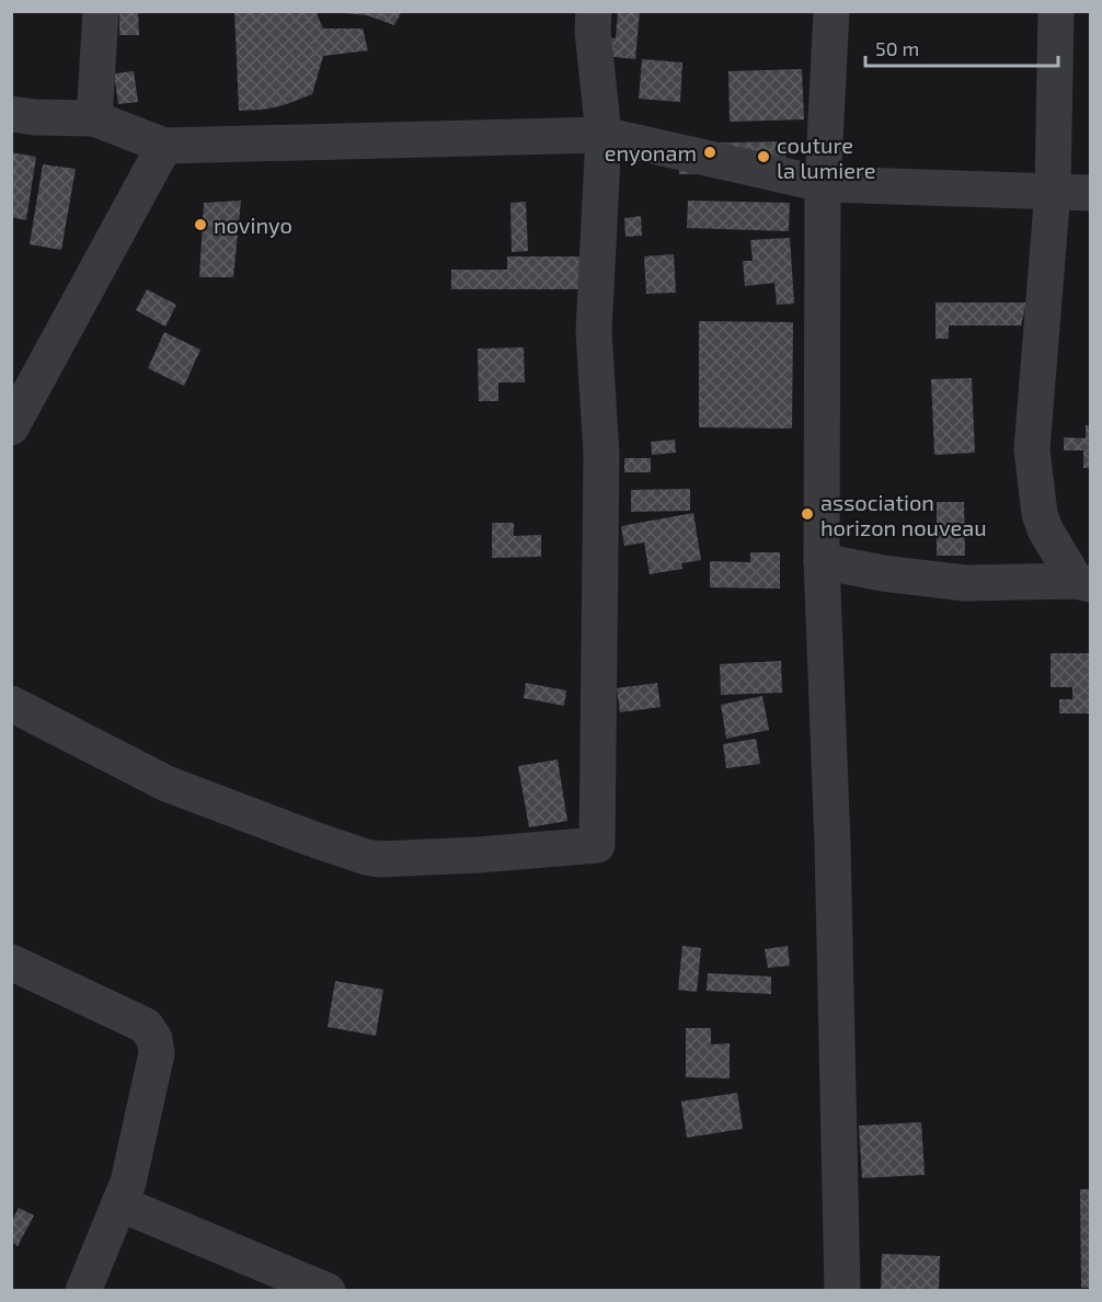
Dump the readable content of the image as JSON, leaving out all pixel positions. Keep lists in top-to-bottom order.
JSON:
{
  "places": [
    "enyonam",
    "couture la lumiere",
    "novinyo",
    "association horizon nouveau"
  ],
  "scale_bar": "50 m"
}
